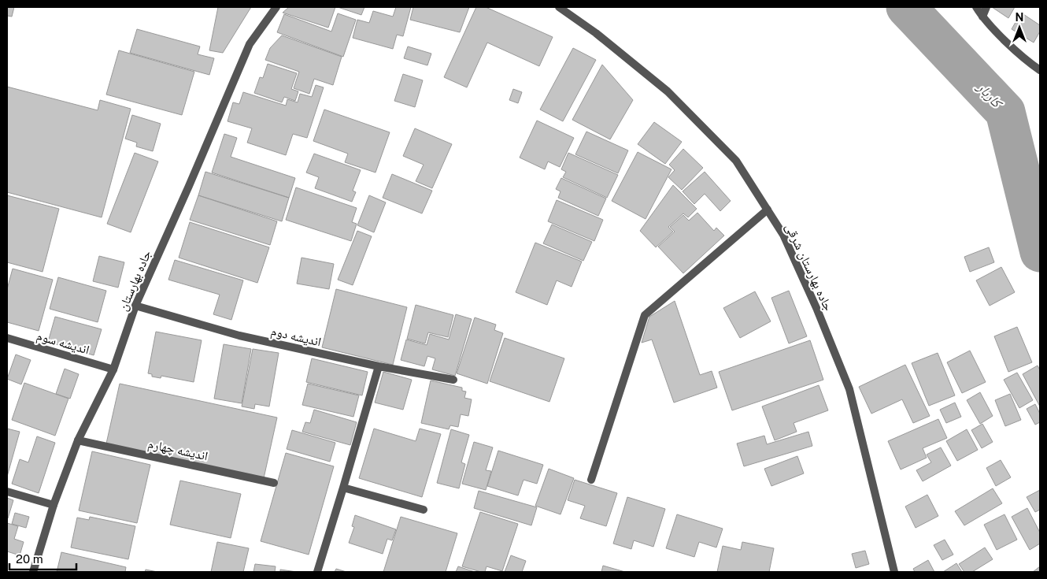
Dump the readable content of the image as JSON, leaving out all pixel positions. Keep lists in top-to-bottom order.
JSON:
{
  "streets": {
    "street": [
      "جاده بهارستان شرقی",
      "جاده بهارستان",
      "اندیشه دوم",
      "اندیشه سوم",
      "اندیشه چهارم"
    ]
  },
  "crossings": [
    ["جاده بهارستان", "اندیشه دوم"],
    ["جاده بهارستان", "اندیشه سوم"],
    ["جاده بهارستان", "اندیشه چهارم"]
  ],
  "water": ["کاربار"],
  "scale_bar": "20 m",
  "north": "top"
}
